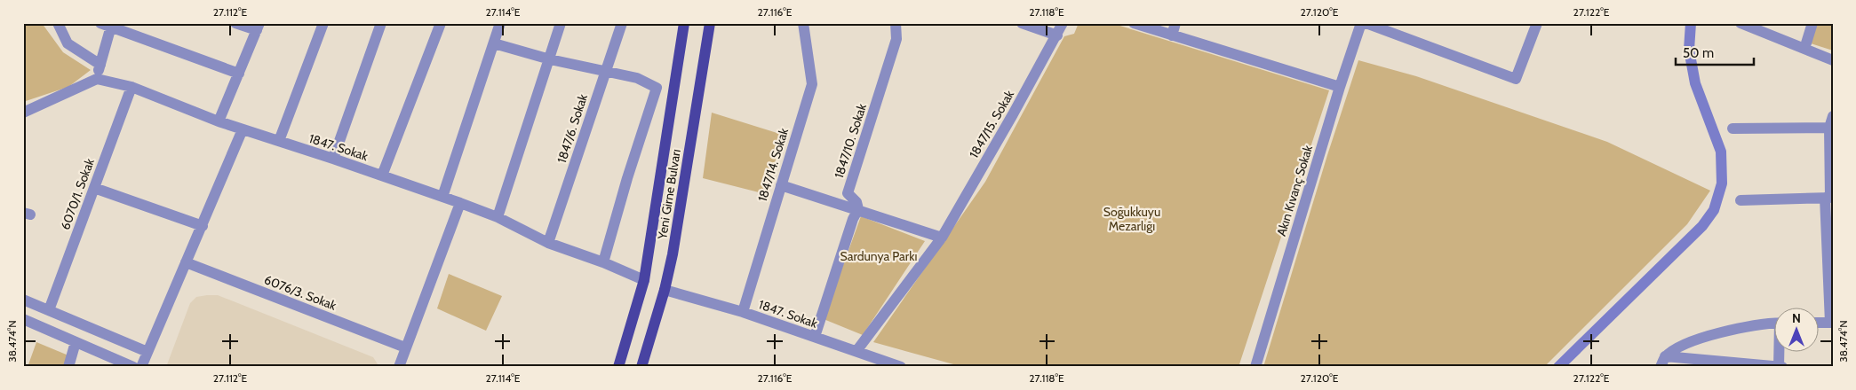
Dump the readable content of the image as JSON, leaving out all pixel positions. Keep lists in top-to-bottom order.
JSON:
{
  "streets": {
    "main road": ["Yeni Girne Bulvarı"],
    "street": [
      "1847/15. Sokak",
      "1847/6. Sokak",
      "1847/10. Sokak",
      "1847. Sokak",
      "1847/14. Sokak",
      "Akın Kıvanç Sokak",
      "6070/1. Sokak",
      "6076/3. Sokak"
    ]
  },
  "crossings": [
    ["1847/15. Sokak", "1847. Sokak"],
    ["1847/6. Sokak", "1847. Sokak"],
    ["1847. Sokak", "1847/14. Sokak"],
    ["1847. Sokak", "6070/1. Sokak"],
    ["1847. Sokak", "Yeni Girne Bulvarı"]
  ],
  "parks": ["Soğukkuyu Mezarlığı", "Sardunya Parkı"],
  "scale_bar": "50 m",
  "north": "top",
  "coordinates": [
    "27.112°E",
    "27.114°E",
    "27.116°E",
    "27.118°E",
    "27.120°E",
    "27.122°E",
    "38.474°N"
  ]
}
